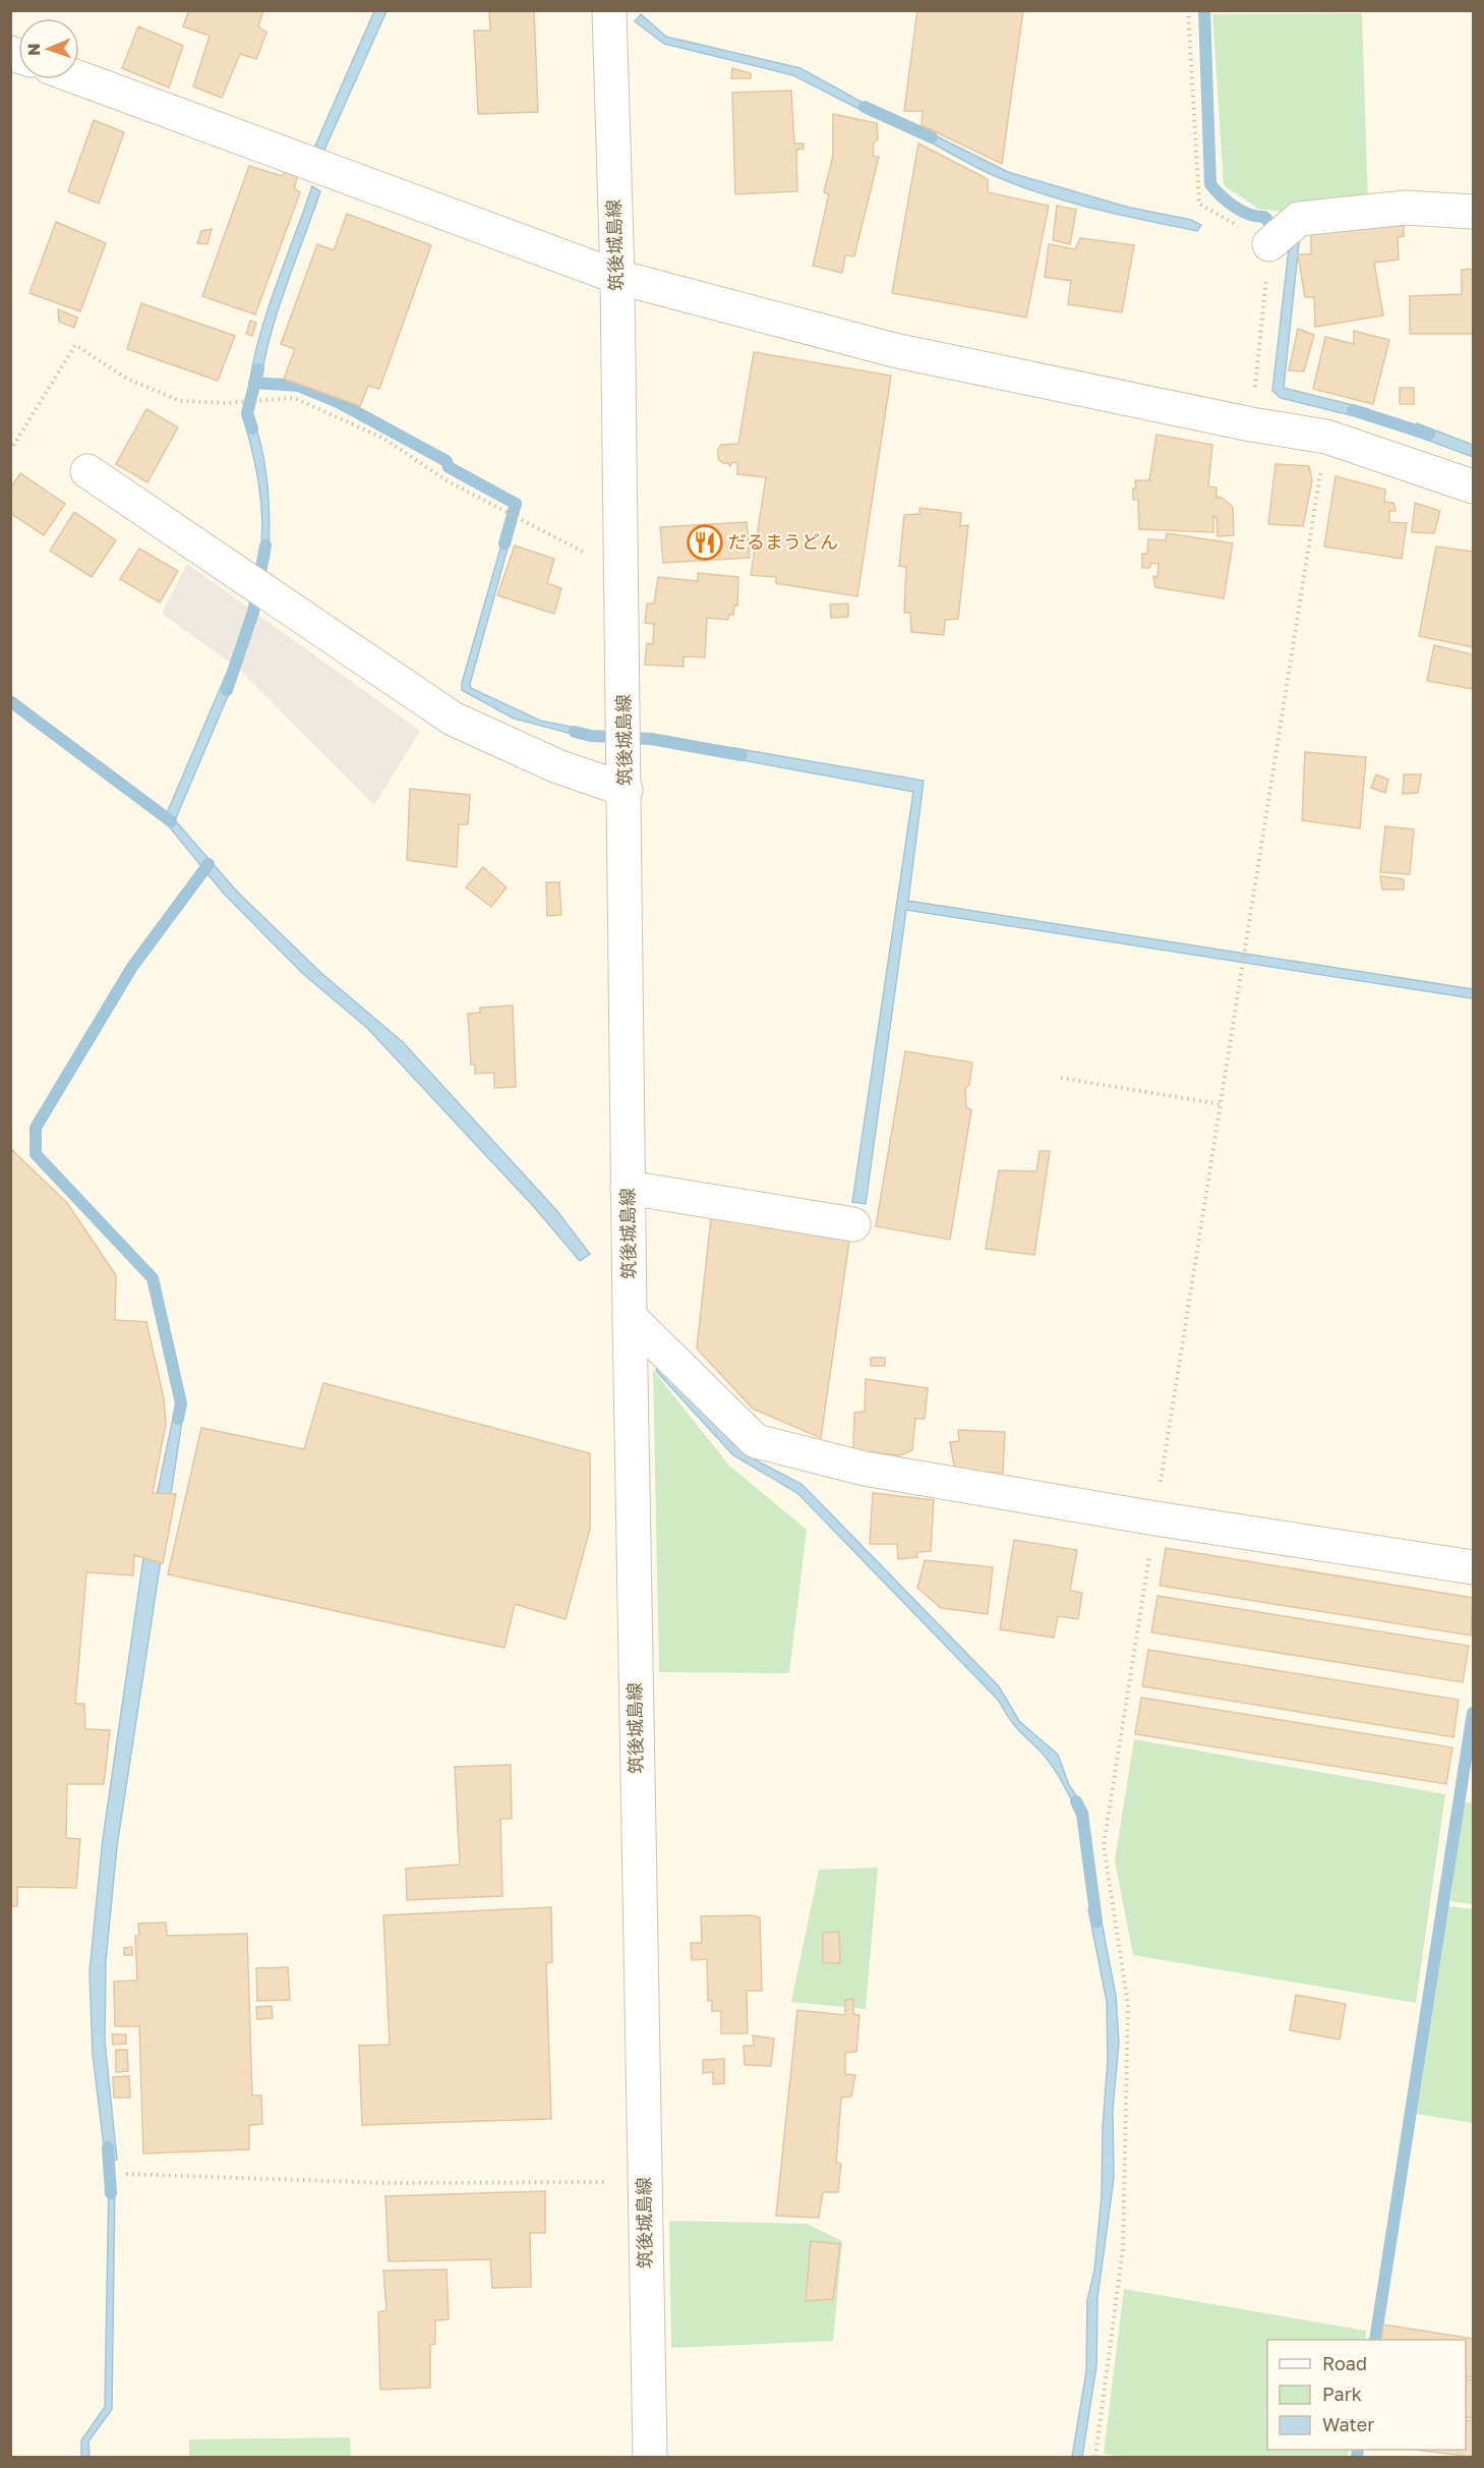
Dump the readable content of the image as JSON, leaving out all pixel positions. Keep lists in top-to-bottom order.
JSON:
{
  "streets": {
    "street": ["筑後城島線"]
  },
  "places": {
    "restaurant": ["だるまうどん"]
  },
  "legend": ["Road", "Park", "Water"],
  "north": "left"
}
